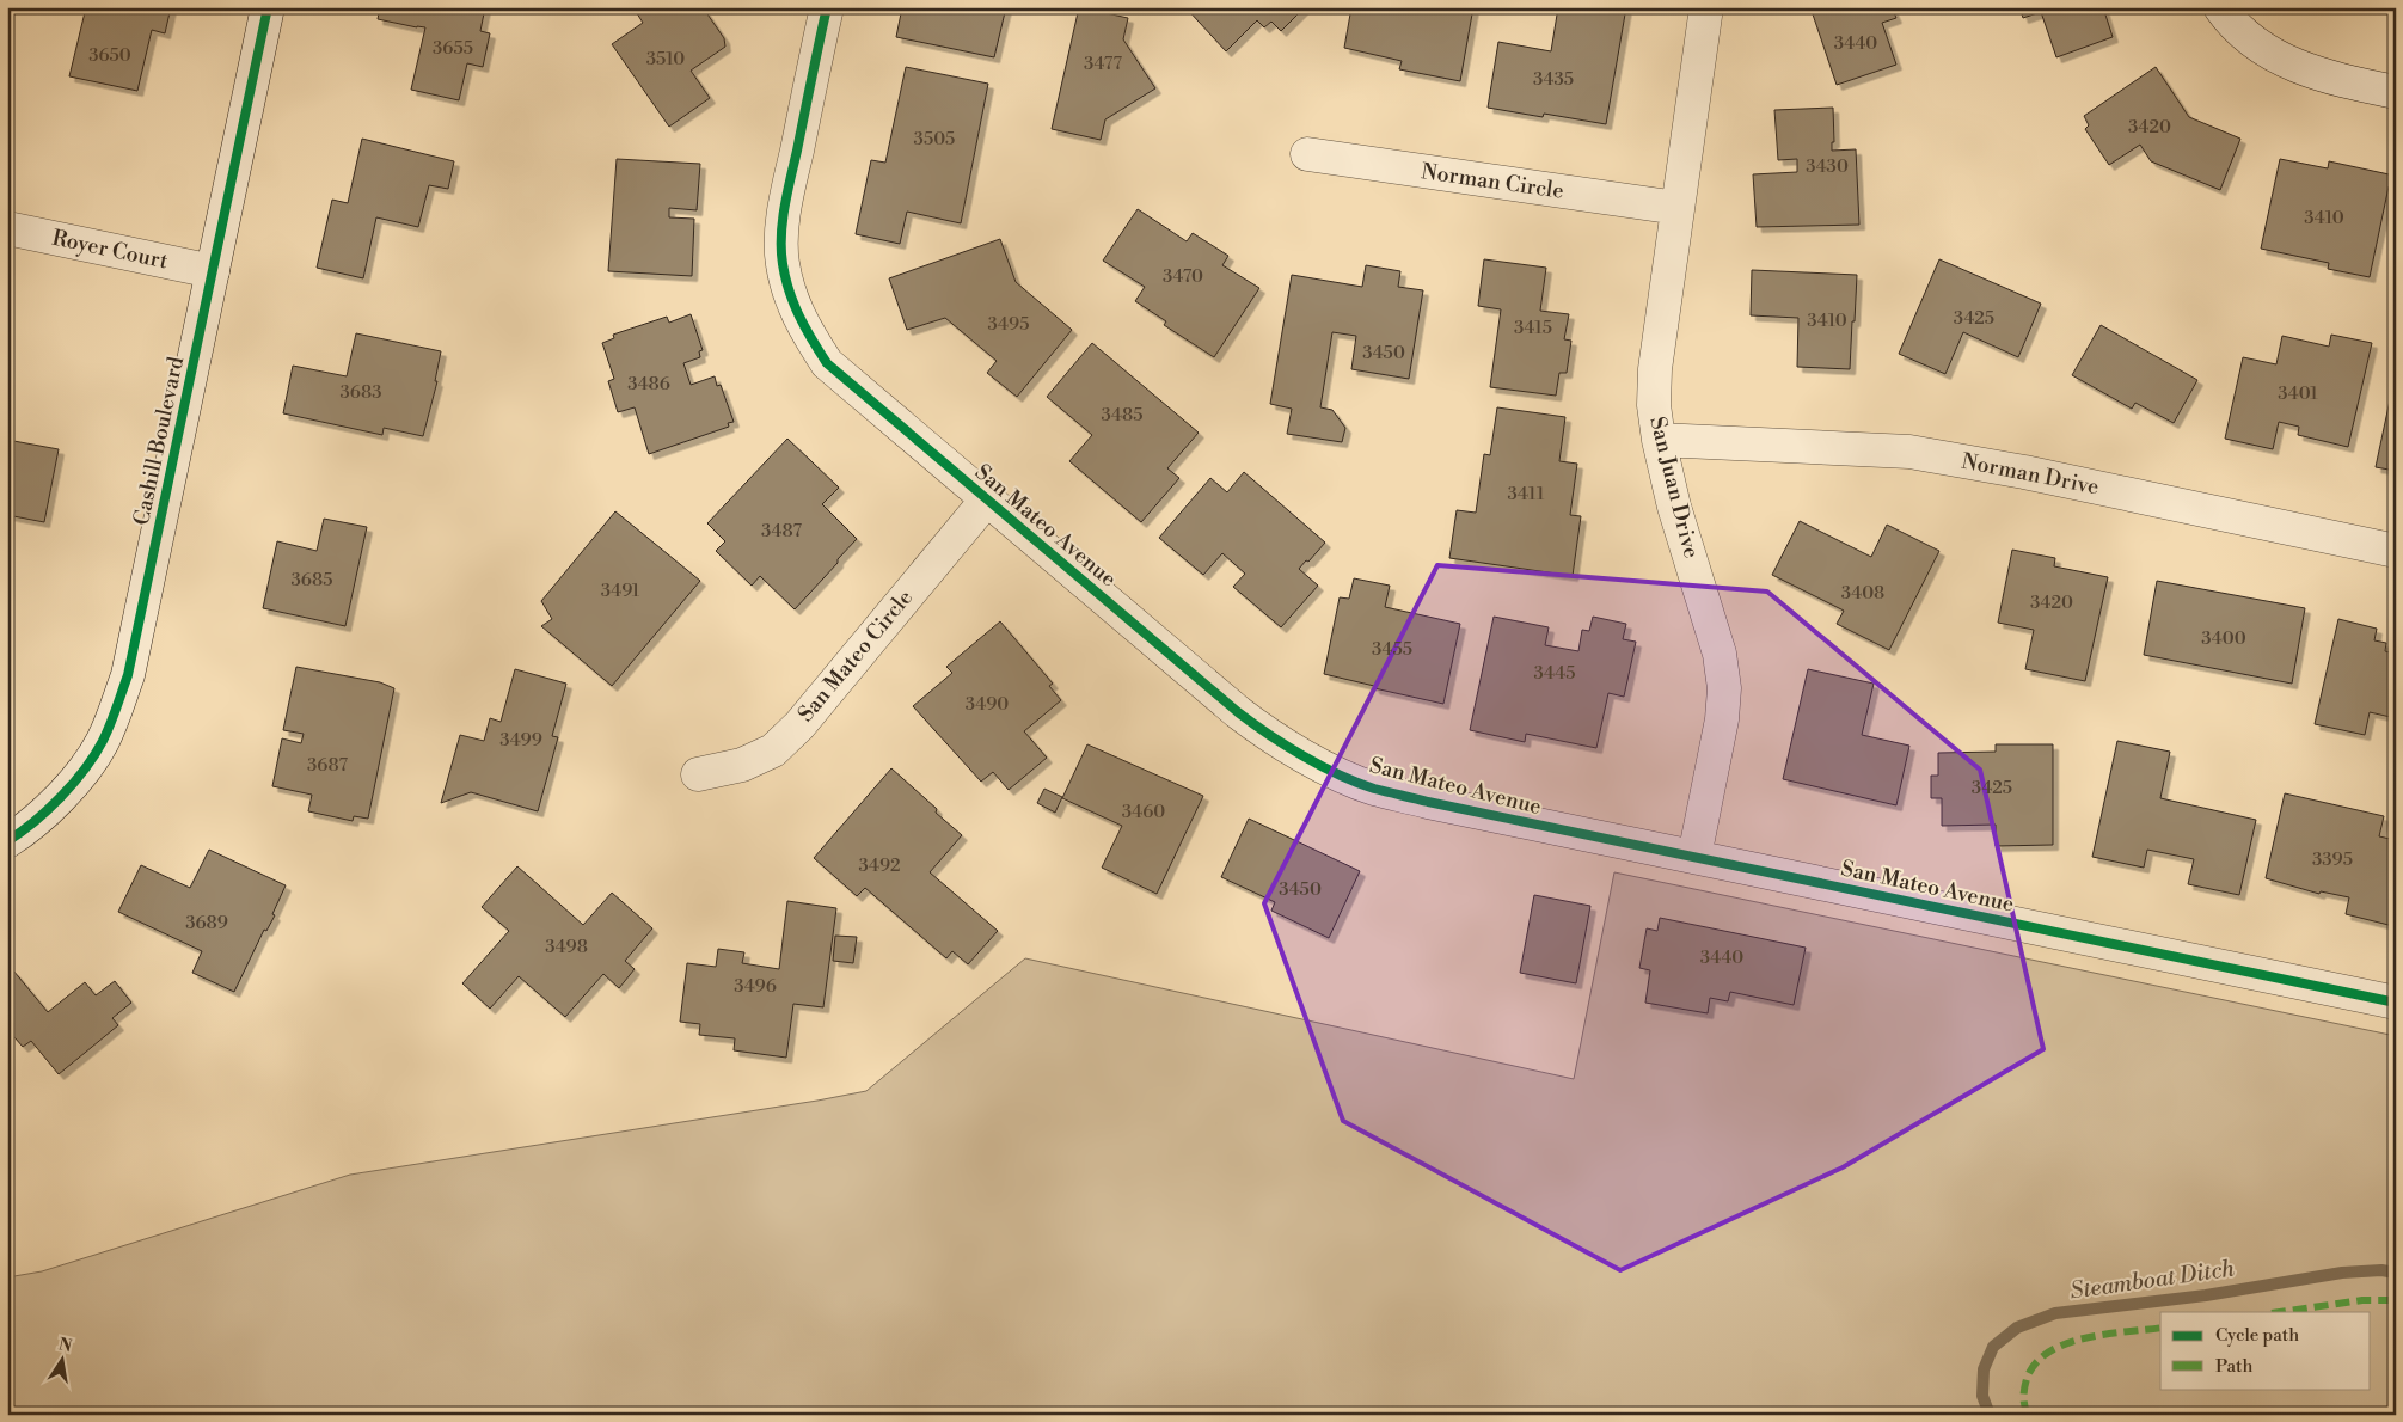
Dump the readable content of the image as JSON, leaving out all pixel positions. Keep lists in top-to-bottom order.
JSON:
{
  "streets": {
    "street": [
      "Norman Circle",
      "Royer Court",
      "Cashill Boulevard",
      "Norman Drive",
      "San Juan Drive",
      "San Mateo Avenue",
      "San Mateo Circle"
    ]
  },
  "crossings": [
    ["Norman Circle", "San Juan Drive"],
    ["Royer Court", "Cashill Boulevard"],
    ["Norman Drive", "San Juan Drive"],
    ["San Juan Drive", "San Mateo Avenue"],
    ["San Mateo Avenue", "San Mateo Circle"]
  ],
  "water": ["Steamboat Ditch"],
  "house_numbers": [
    "3440",
    "3655",
    "3650",
    "3510",
    "3477",
    "3435",
    "3420",
    "3505",
    "3430",
    "3410",
    "3470",
    "3425",
    "3410",
    "3495",
    "3415",
    "3450",
    "3486",
    "3683",
    "3401",
    "3485",
    "3411",
    "3487",
    "3685",
    "3491",
    "3408",
    "3420",
    "3400",
    "3455",
    "3445",
    "3490",
    "3499",
    "3687",
    "3425",
    "3460",
    "3395",
    "3492",
    "3450",
    "3689",
    "3498",
    "3440",
    "3496"
  ],
  "legend": ["Cycle path", "Path"],
  "north": "top"
}
